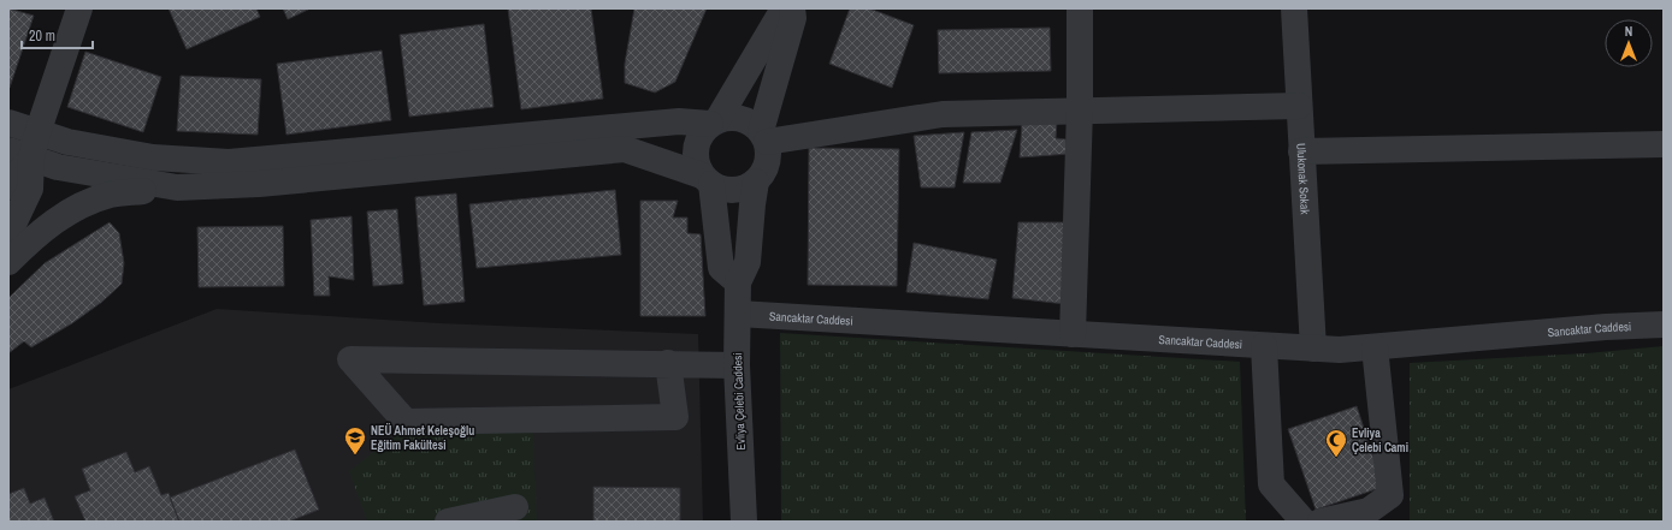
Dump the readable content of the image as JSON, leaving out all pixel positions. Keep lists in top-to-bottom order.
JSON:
{
  "streets": {
    "street": ["Ulukonak Sokak", "Sancaktar Caddesi", "Evliya Çelebi Caddesi"]
  },
  "crossings": [
    ["Ulukonak Sokak", "Sancaktar Caddesi"],
    ["Sancaktar Caddesi", "Evliya Çelebi Caddesi"]
  ],
  "places": {
    "school or university": ["NEÜ Ahmet Keleşoğlu Eğitim Fakültesi"],
    "mosque": ["Evliya Çelebi Cami"]
  },
  "scale_bar": "20 m",
  "north": "top"
}
